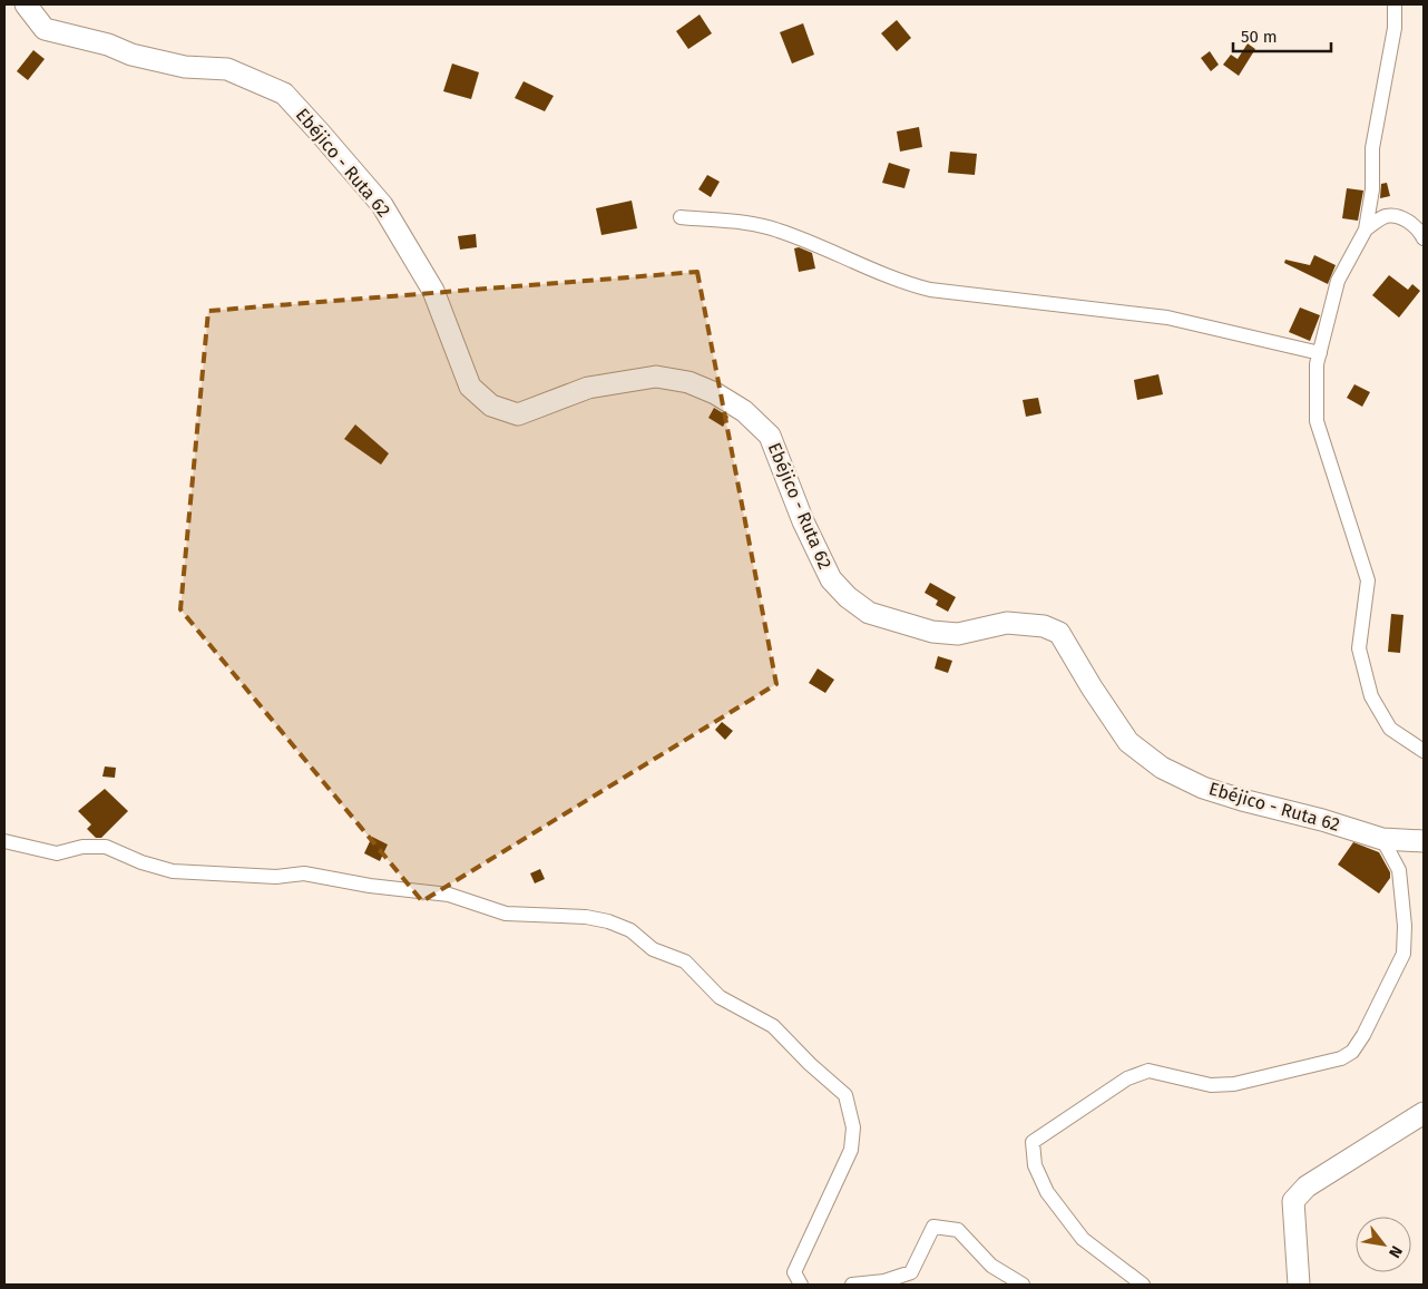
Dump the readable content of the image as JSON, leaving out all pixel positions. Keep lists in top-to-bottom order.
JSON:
{
  "streets": {
    "street": ["Ebéjico - Ruta 62"]
  },
  "scale_bar": "50 m",
  "north": "bottom right"
}
